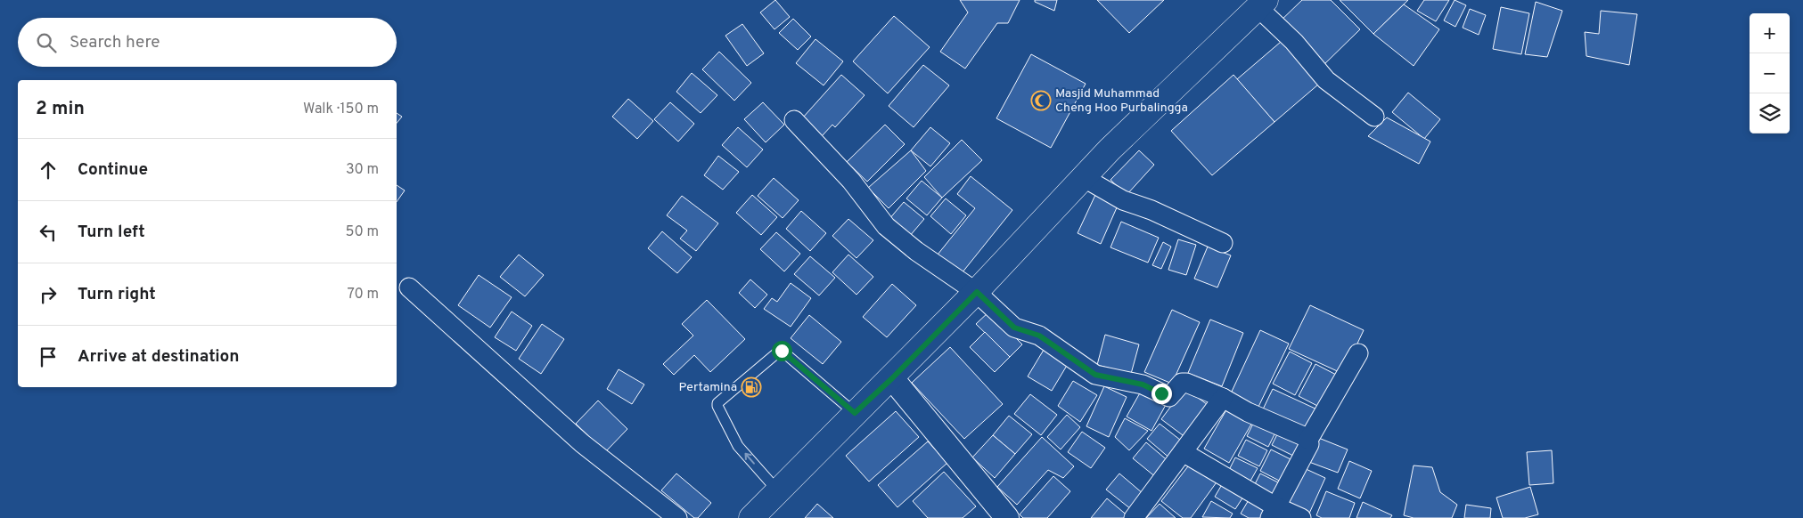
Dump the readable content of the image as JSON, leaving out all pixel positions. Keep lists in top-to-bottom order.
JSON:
{
  "places": {
    "mosque": ["Masjid Muhammad Cheng Hoo Purbalingga"],
    "fuel station": ["Pertamina"]
  },
  "page": {
    "map_buttons": ["+", "−"],
    "search": "Search here",
    "heading": ["2 min", "Walk · 150 m"],
    "list": [
      ["Continue", "30 m"],
      ["Turn left", "50 m"],
      ["Turn right", "70 m"],
      "Arrive at destination"
    ]
  }
}
